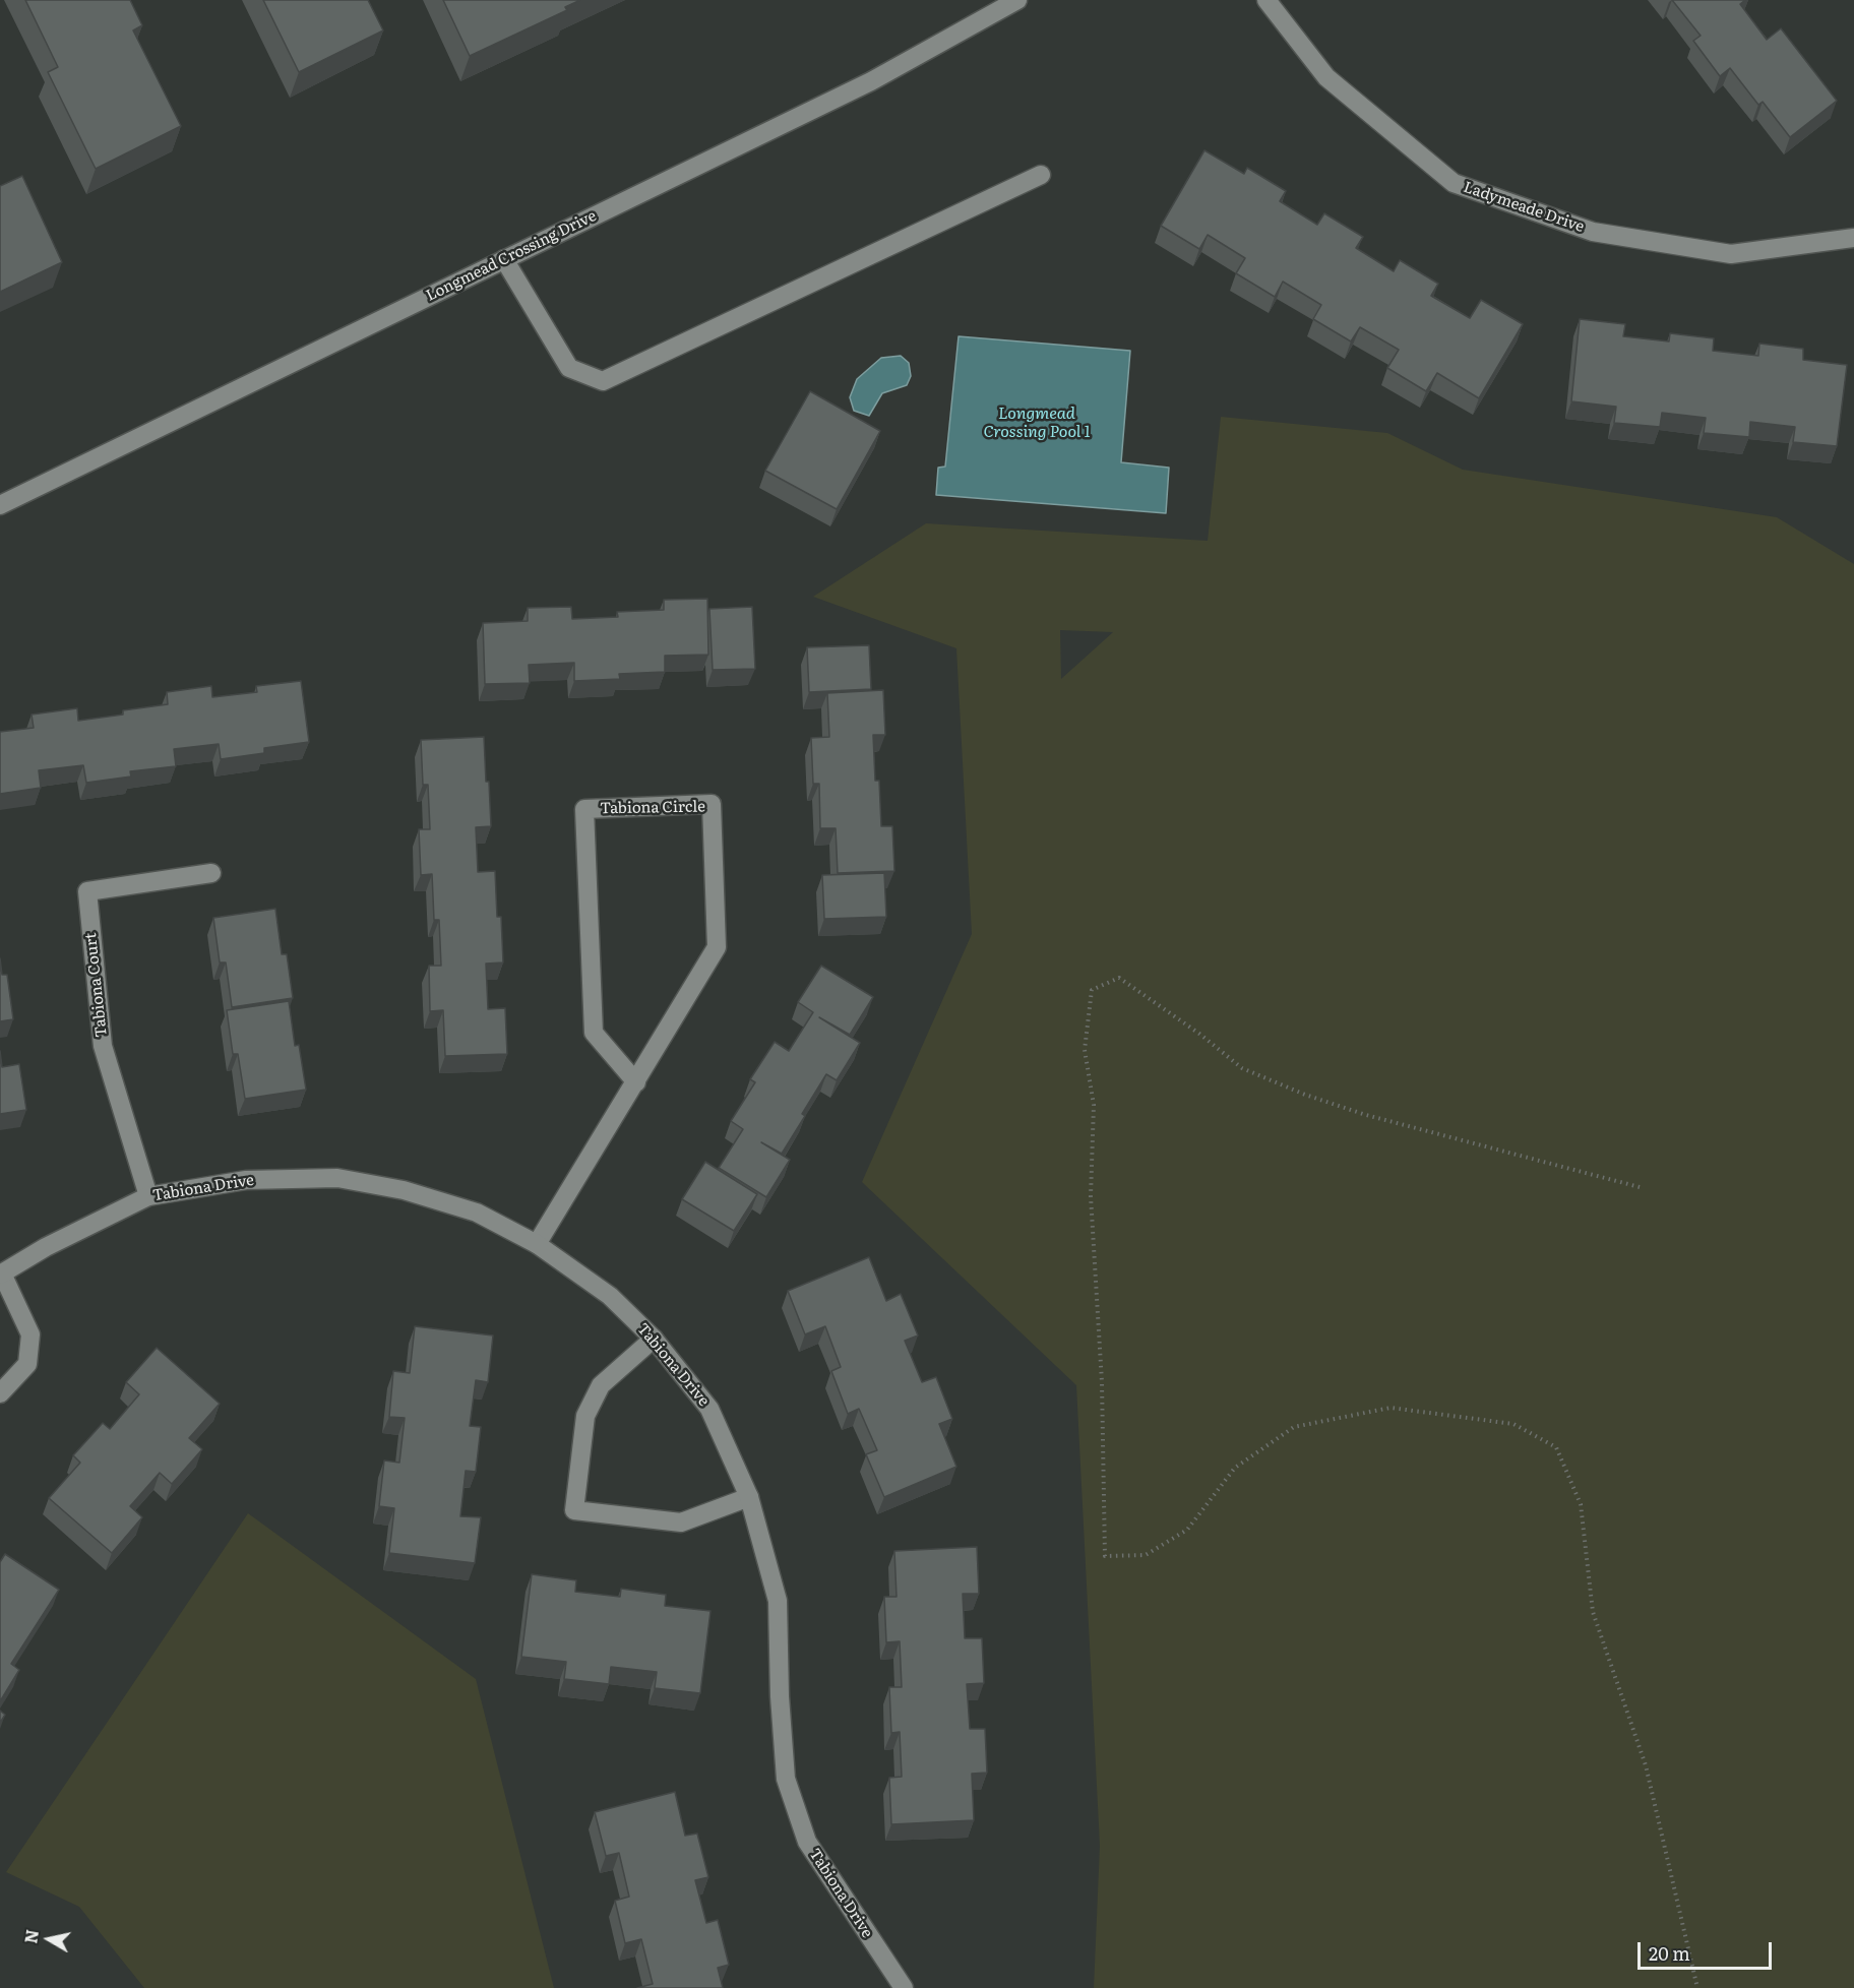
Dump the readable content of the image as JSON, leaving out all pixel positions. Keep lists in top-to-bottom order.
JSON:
{
  "streets": {
    "street": [
      "Ladymeade Drive",
      "Longmead Crossing Drive",
      "Tabiona Circle",
      "Tabiona Court",
      "Tabiona Drive"
    ]
  },
  "crossings": [
    ["Tabiona Circle", "Tabiona Drive"],
    ["Tabiona Court", "Tabiona Drive"]
  ],
  "water": ["Longmead Crossing Pool 1"],
  "scale_bar": "20 m",
  "north": "left"
}
